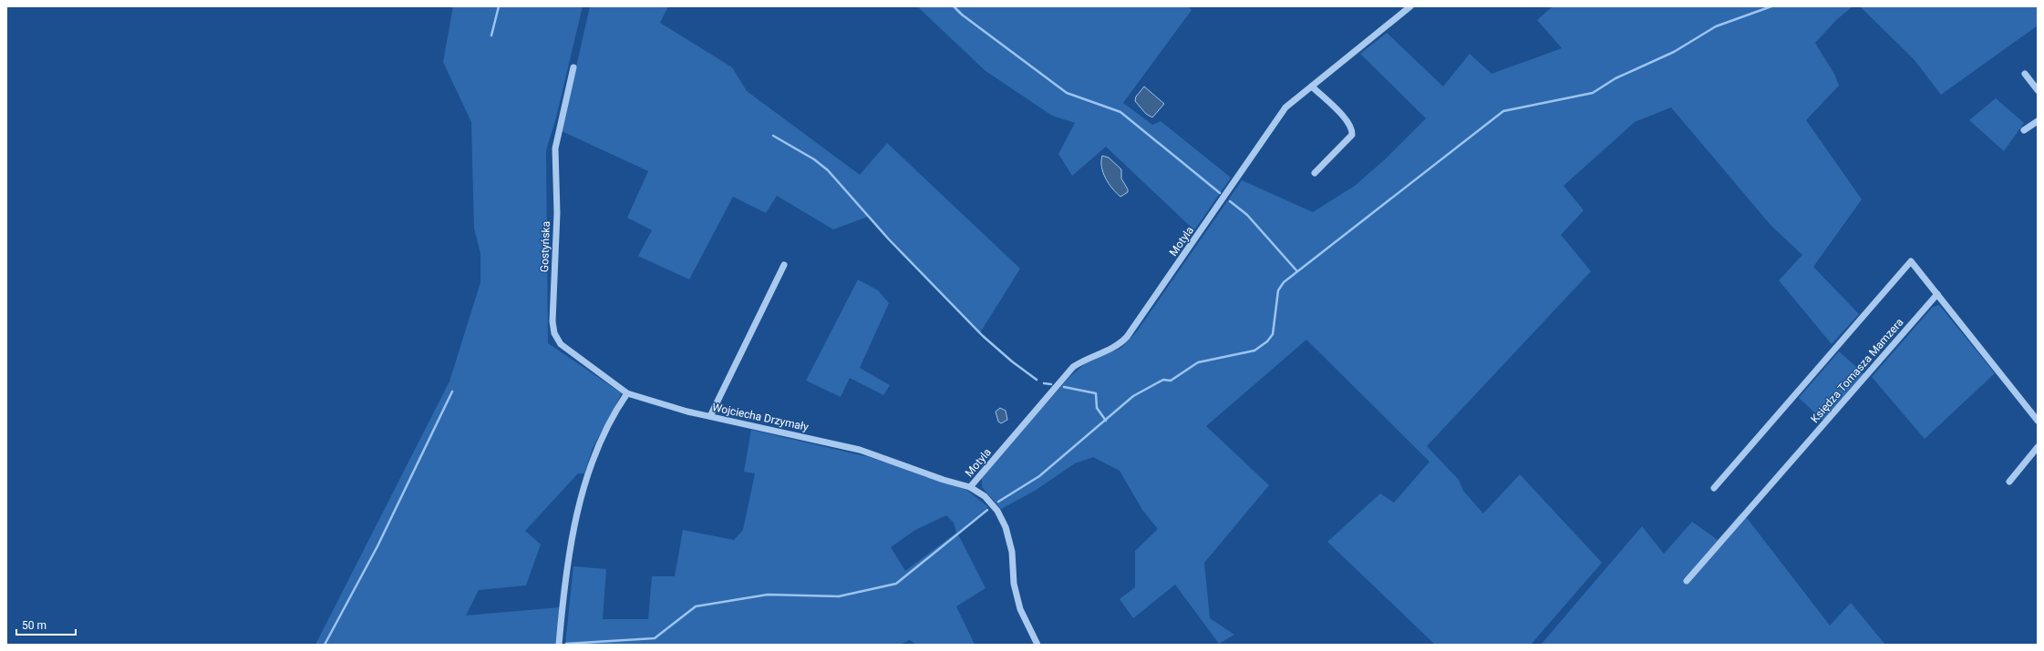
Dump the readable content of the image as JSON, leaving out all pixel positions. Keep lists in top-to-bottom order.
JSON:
{
  "streets": {
    "street": [
      "Motyla",
      "Gostyńska",
      "Księdza Tomasza Mamzera",
      "Wojciecha Drzymały"
    ]
  },
  "crossings": [
    ["Motyla", "Wojciecha Drzymały"],
    ["Gostyńska", "Wojciecha Drzymały"]
  ],
  "scale_bar": "50 m"
}
